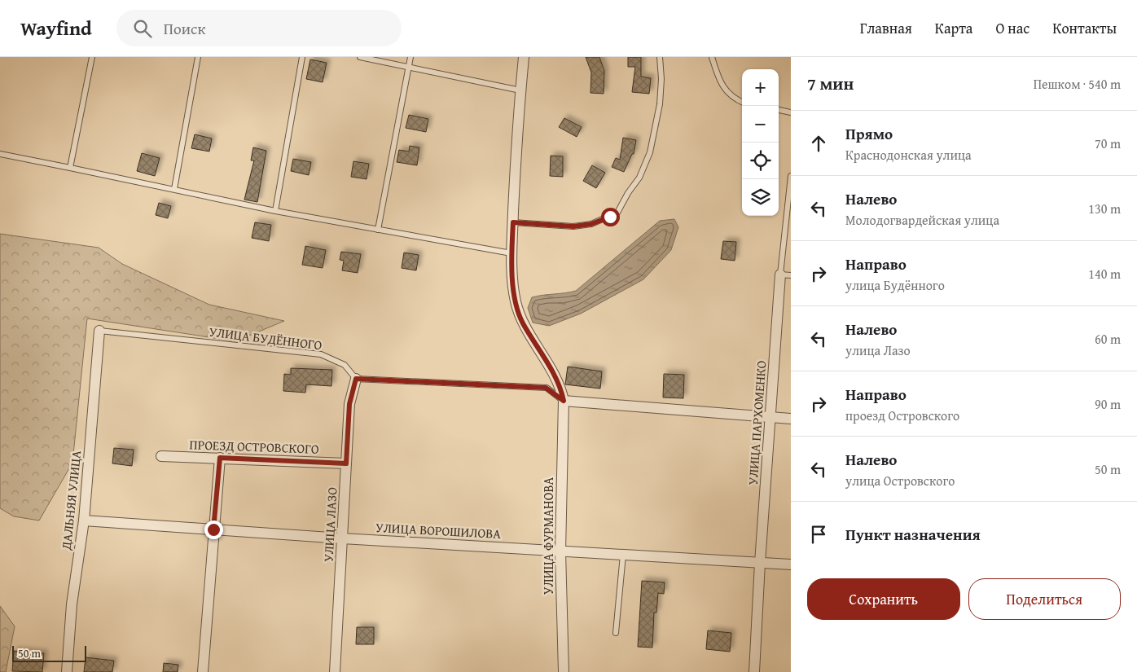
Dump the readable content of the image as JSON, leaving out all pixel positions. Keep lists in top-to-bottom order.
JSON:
{
  "streets": {
    "street": [
      "УЛИЦА ПАРХОМЕНКО",
      "ПРОЕЗД ОСТРОВСКОГО",
      "ДАЛЬНЯЯ УЛИЦА",
      "УЛИЦА ЛАЗО",
      "УЛИЦА ВОРОШИЛОВА",
      "УЛИЦА ФУРМАНОВА"
    ],
    "lane": ["УЛИЦА БУДЁННОГО"]
  },
  "crossings": [
    ["УЛИЦА БУДЁННОГО", "ДАЛЬНЯЯ УЛИЦА"],
    ["УЛИЦА БУДЁННОГО", "УЛИЦА ЛАЗО"],
    ["УЛИЦА ПАРХОМЕНКО", "УЛИЦА ВОРОШИЛОВА"],
    ["ПРОЕЗД ОСТРОВСКОГО", "УЛИЦА ЛАЗО"],
    ["ДАЛЬНЯЯ УЛИЦА", "УЛИЦА ВОРОШИЛОВА"],
    ["УЛИЦА ЛАЗО", "УЛИЦА ВОРОШИЛОВА"],
    ["УЛИЦА ВОРОШИЛОВА", "УЛИЦА ФУРМАНОВА"]
  ],
  "scale_bar": "50 m",
  "page": {
    "header": "Wayfind",
    "search": "Поиск",
    "nav": [
      "Главная",
      "Карта",
      "О нас",
      "Контакты"
    ],
    "heading": ["7 мин", "Пешком · 540 m"],
    "map_buttons": ["+", "−"],
    "list": [
      ["Прямо", "Краснодонская улица", "70 m"],
      ["Налево", "Молодогвардейская улица", "130 m"],
      ["Направо", "улица Будённого", "140 m"],
      ["Налево", "улица Лазо", "60 m"],
      ["Направо", "проезд Островского", "90 m"],
      ["Налево", "улица Островского", "50 m"],
      "Пункт назначения"
    ],
    "buttons": ["Сохранить", "Поделиться"],
    "scale": "50 m"
  }
}
